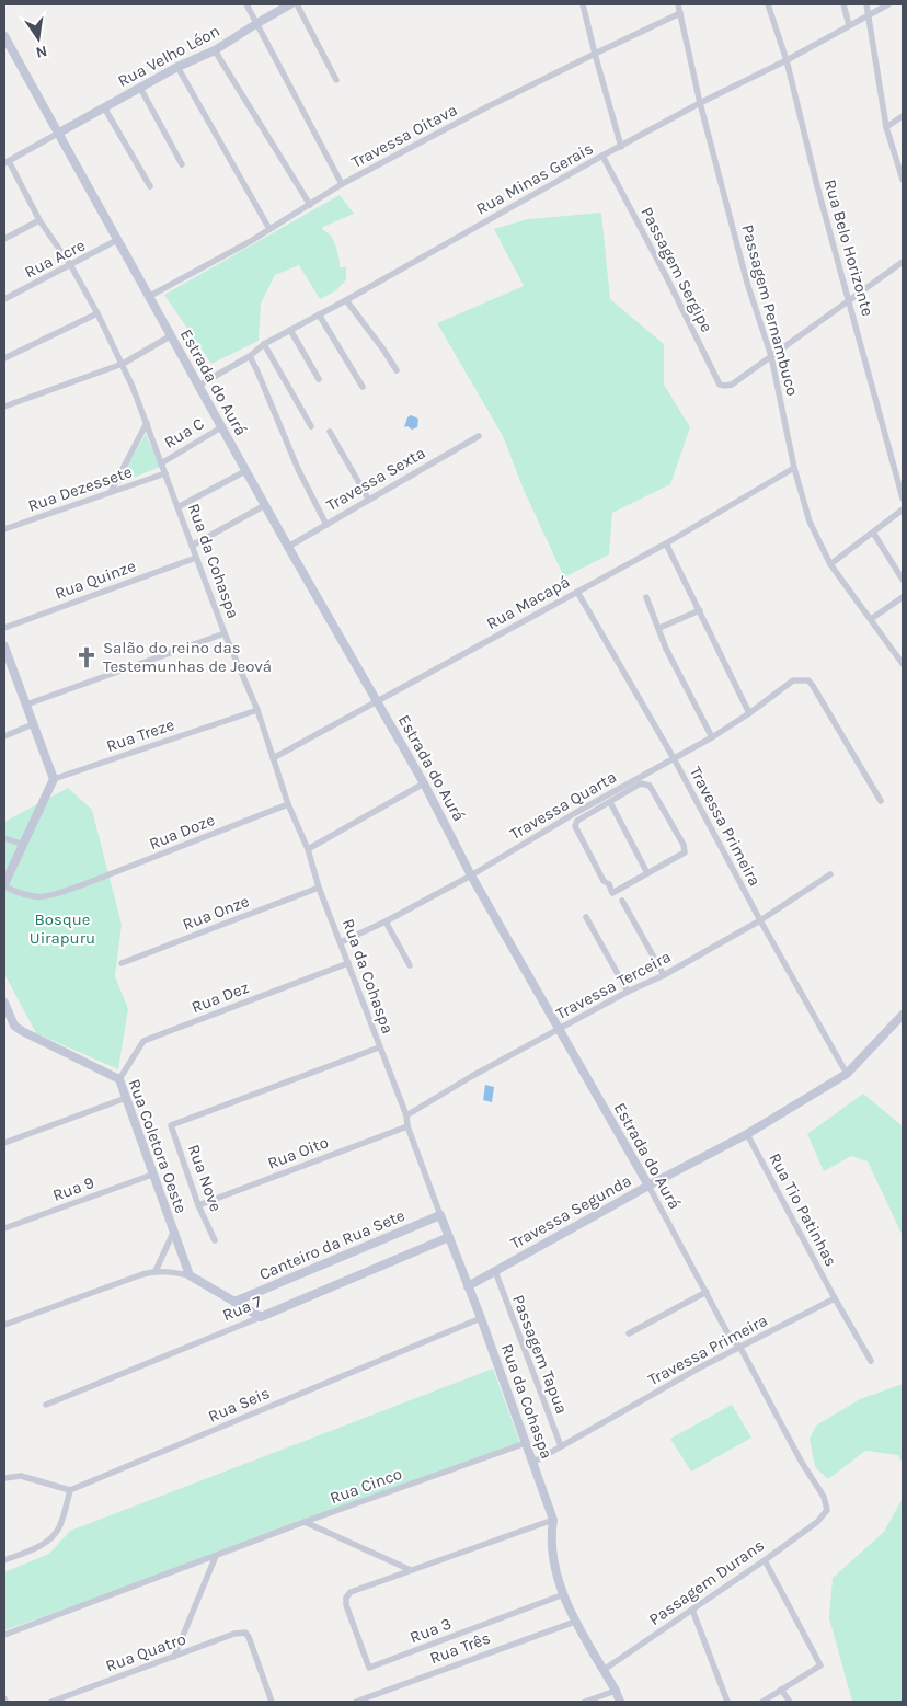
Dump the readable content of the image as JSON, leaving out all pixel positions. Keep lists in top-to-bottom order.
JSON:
{
  "streets": {
    "street": [
      "Rua Velho Léon",
      "Travessa Oitava",
      "Rua Minas Gerais",
      "Rua Belo Horizonte",
      "Rua Acre",
      "Passagem Sergipe",
      "Passagem Pernambuco",
      "Estrada do Aurá",
      "Rua C",
      "Travessa Sexta",
      "Rua Dezessete",
      "Rua da Cohaspa",
      "Rua Quinze",
      "Rua Macapá",
      "Rua Treze",
      "Travessa Quarta",
      "Travessa Primeira",
      "Rua Doze",
      "Rua Onze",
      "Travessa Terceira",
      "Rua Dez",
      "Rua Coletora Oeste",
      "Rua Oito",
      "Rua Nove",
      "Rua 9",
      "Rua Tio Patinhas",
      "Travessa Segunda",
      "Canteiro da Rua Sete",
      "Rua 7",
      "Passagem Tapua",
      "Rua Seis",
      "Rua Cinco",
      "Passagem Durans",
      "Rua 3",
      "Rua Três",
      "Rua Quatro"
    ]
  },
  "crossings": [
    ["Rua Velho Léon", "Estrada do Aurá"],
    ["Travessa Oitava", "Passagem Pernambuco"],
    ["Travessa Oitava", "Estrada do Aurá"],
    ["Rua Minas Gerais", "Rua Belo Horizonte"],
    ["Rua Minas Gerais", "Passagem Sergipe"],
    ["Rua Minas Gerais", "Passagem Pernambuco"],
    ["Rua Minas Gerais", "Estrada do Aurá"],
    ["Rua Acre", "Estrada do Aurá"],
    ["Rua Acre", "Rua da Cohaspa"],
    ["Passagem Sergipe", "Passagem Pernambuco"],
    ["Passagem Pernambuco", "Rua Macapá"],
    ["Estrada do Aurá", "Rua C"],
    ["Estrada do Aurá", "Travessa Sexta"],
    ["Estrada do Aurá", "Rua Macapá"],
    ["Estrada do Aurá", "Travessa Quarta"],
    ["Estrada do Aurá", "Travessa Primeira"],
    ["Estrada do Aurá", "Travessa Terceira"],
    ["Estrada do Aurá", "Travessa Segunda"],
    ["Estrada do Aurá", "Passagem Durans"],
    ["Rua C", "Rua da Cohaspa"],
    ["Rua Dezessete", "Rua da Cohaspa"],
    ["Rua da Cohaspa", "Rua Quinze"],
    ["Rua da Cohaspa", "Rua Macapá"],
    ["Rua da Cohaspa", "Rua Treze"],
    ["Rua da Cohaspa", "Travessa Quarta"],
    ["Rua da Cohaspa", "Travessa Primeira"],
    ["Rua da Cohaspa", "Rua Doze"],
    ["Rua da Cohaspa", "Rua Onze"],
    ["Rua da Cohaspa", "Travessa Terceira"],
    ["Rua da Cohaspa", "Rua Dez"],
    ["Rua da Cohaspa", "Rua Oito"],
    ["Rua da Cohaspa", "Rua Nove"],
    ["Rua da Cohaspa", "Travessa Segunda"],
    ["Rua da Cohaspa", "Canteiro da Rua Sete"],
    ["Rua da Cohaspa", "Rua 7"],
    ["Rua da Cohaspa", "Rua Seis"],
    ["Rua da Cohaspa", "Rua Cinco"],
    ["Rua da Cohaspa", "Passagem Durans"],
    ["Rua da Cohaspa", "Rua 3"],
    ["Rua da Cohaspa", "Rua Três"],
    ["Rua Macapá", "Travessa Primeira"],
    ["Travessa Quarta", "Travessa Primeira"],
    ["Travessa Primeira", "Travessa Terceira"],
    ["Travessa Primeira", "Rua Tio Patinhas"],
    ["Travessa Primeira", "Travessa Segunda"],
    ["Travessa Primeira", "Passagem Tapua"],
    ["Rua Dez", "Rua Coletora Oeste"],
    ["Rua Coletora Oeste", "Rua 9"],
    ["Rua Oito", "Rua Nove"],
    ["Rua Tio Patinhas", "Travessa Segunda"],
    ["Travessa Segunda", "Passagem Tapua"]
  ],
  "parks": ["Bosque Uirapuru"],
  "places": {
    "church": ["Salão do reino das Testemunhas de Jeová"]
  },
  "north": "bottom"
}
